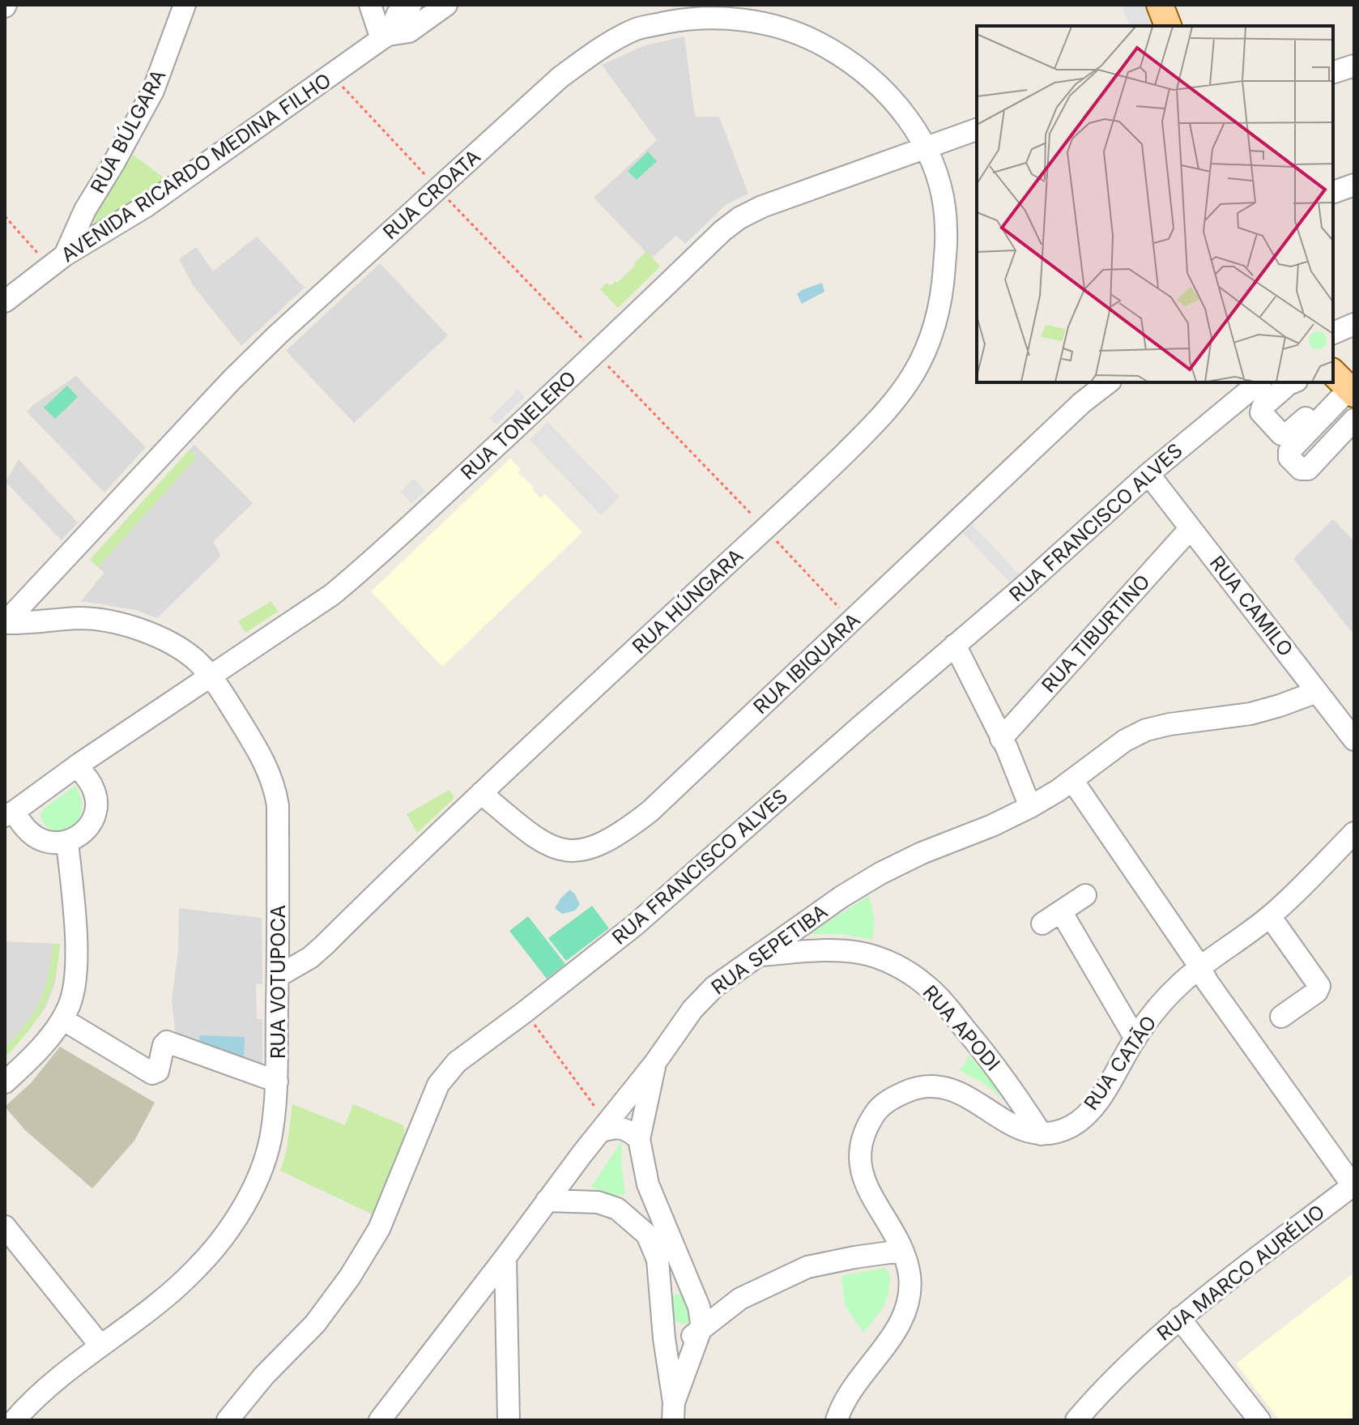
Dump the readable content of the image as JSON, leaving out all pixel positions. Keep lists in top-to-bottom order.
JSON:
{
  "streets": {
    "street": [
      "RUA BÚLGARA",
      "AVENIDA RICARDO MEDINA FILHO",
      "RUA CROATA",
      "RUA TONELERO",
      "RUA FRANCISCO ALVES",
      "RUA HÚNGARA",
      "RUA CAMILO",
      "RUA TIBURTINO",
      "RUA IBIQUARA",
      "RUA SEPETIBA",
      "RUA VOTUPOCA",
      "RUA APODI",
      "RUA CATÃO",
      "RUA MARCO AURÉLIO"
    ]
  },
  "crossings": [
    ["RUA BÚLGARA", "AVENIDA RICARDO MEDINA FILHO"],
    ["RUA CROATA", "RUA TONELERO"],
    ["RUA CROATA", "RUA HÚNGARA"],
    ["RUA CROATA", "RUA VOTUPOCA"],
    ["RUA TONELERO", "RUA HÚNGARA"],
    ["RUA TONELERO", "RUA VOTUPOCA"],
    ["RUA FRANCISCO ALVES", "RUA CAMILO"],
    ["RUA HÚNGARA", "RUA IBIQUARA"],
    ["RUA HÚNGARA", "RUA VOTUPOCA"],
    ["RUA CAMILO", "RUA TIBURTINO"],
    ["RUA CAMILO", "RUA SEPETIBA"],
    ["RUA SEPETIBA", "RUA APODI"],
    ["RUA APODI", "RUA CATÃO"]
  ]
}
